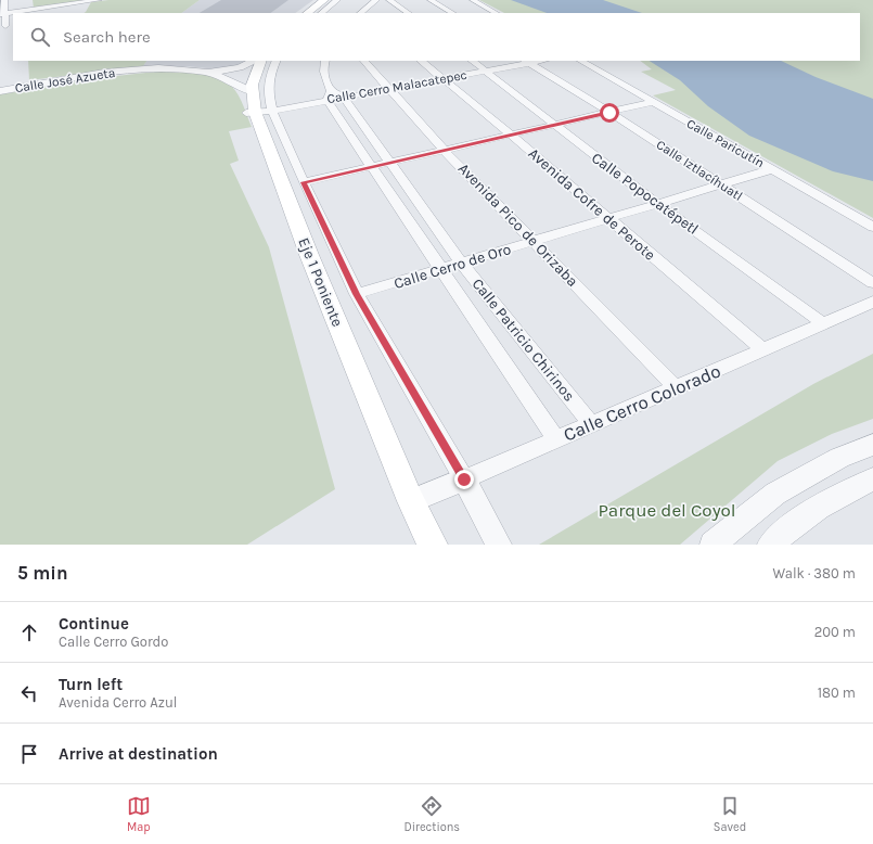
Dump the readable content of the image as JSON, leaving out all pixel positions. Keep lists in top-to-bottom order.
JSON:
{
  "streets": {
    "main road": ["Eje 1 Poniente"],
    "street": [
      "Calle José Azueta",
      "Calle Cerro Malacatepec",
      "Calle Paricutín",
      "Calle Iztlacíhuatl",
      "Calle Popocatépetl",
      "Avenida Cofre de Perote",
      "Avenida Pico de Orizaba",
      "Calle Cerro de Oro",
      "Calle Patricio Chirinos",
      "Calle Cerro Colorado"
    ]
  },
  "crossings": [
    ["Calle José Azueta", "Calle Cerro Malacatepec"],
    ["Calle José Azueta", "Eje 1 Poniente"],
    ["Calle Cerro Malacatepec", "Calle Iztlacíhuatl"],
    ["Calle Cerro Malacatepec", "Calle Popocatépetl"],
    ["Calle Cerro Malacatepec", "Avenida Cofre de Perote"],
    ["Calle Cerro Malacatepec", "Avenida Pico de Orizaba"],
    ["Calle Cerro Malacatepec", "Eje 1 Poniente"],
    ["Calle Cerro Malacatepec", "Calle Patricio Chirinos"],
    ["Calle Paricutín", "Calle Cerro de Oro"],
    ["Calle Iztlacíhuatl", "Calle Cerro de Oro"],
    ["Calle Popocatépetl", "Calle Cerro de Oro"],
    ["Calle Popocatépetl", "Calle Cerro Colorado"],
    ["Avenida Cofre de Perote", "Calle Cerro de Oro"],
    ["Avenida Cofre de Perote", "Calle Cerro Colorado"],
    ["Avenida Pico de Orizaba", "Calle Cerro de Oro"],
    ["Avenida Pico de Orizaba", "Calle Cerro Colorado"],
    ["Calle Cerro de Oro", "Calle Patricio Chirinos"],
    ["Eje 1 Poniente", "Calle Cerro Colorado"],
    ["Calle Patricio Chirinos", "Calle Cerro Colorado"]
  ],
  "parks": ["Parque del Coyol"],
  "page": {
    "search": "Search here",
    "heading": ["5 min", "Walk · 380 m"],
    "list": [
      ["Continue", "Calle Cerro Gordo", "200 m"],
      ["Turn left", "Avenida Cerro Azul", "180 m"],
      "Arrive at destination"
    ],
    "nav": ["Map", "Directions", "Saved"]
  }
}
